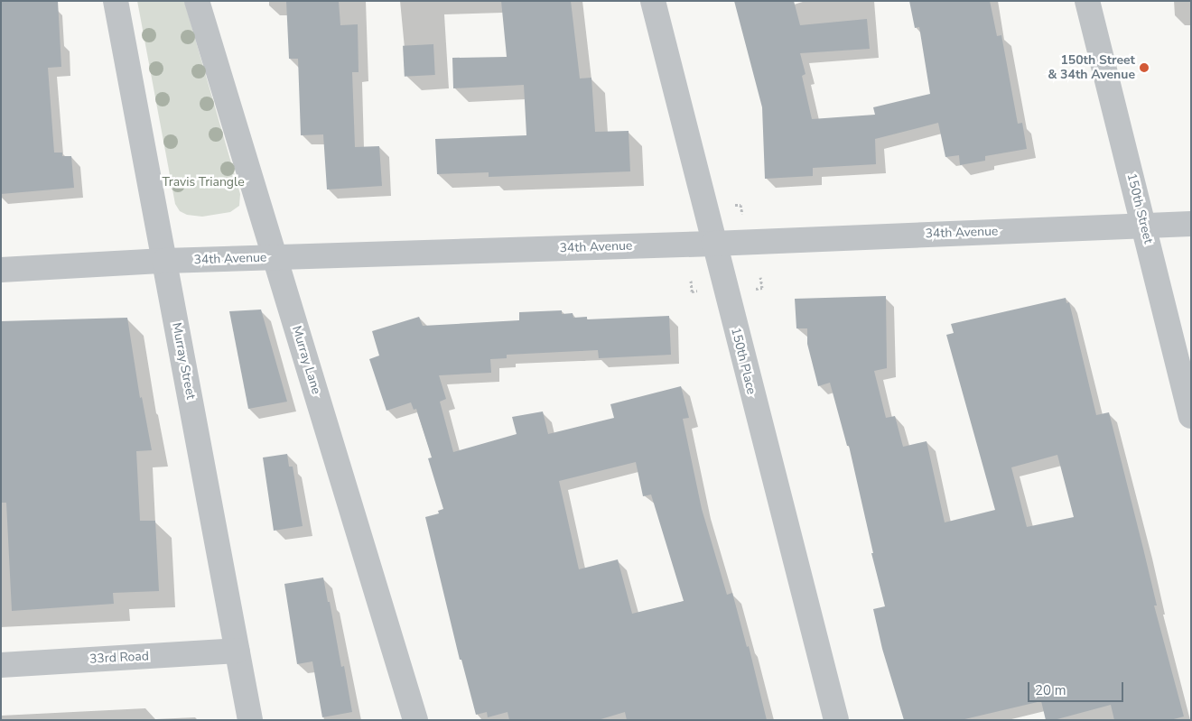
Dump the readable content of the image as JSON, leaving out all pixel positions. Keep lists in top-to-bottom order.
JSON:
{
  "streets": {
    "street": [
      "150th Street",
      "34th Avenue",
      "Murray Lane",
      "Murray Street",
      "150th Place",
      "33rd Road"
    ]
  },
  "crossings": [
    ["150th Street", "34th Avenue"],
    ["34th Avenue", "Murray Lane"],
    ["34th Avenue", "Murray Street"],
    ["34th Avenue", "150th Place"],
    ["Murray Street", "33rd Road"]
  ],
  "parks": ["Travis Triangle"],
  "places": ["150th Street & 34th Avenue"],
  "scale_bar": "20 m"
}
